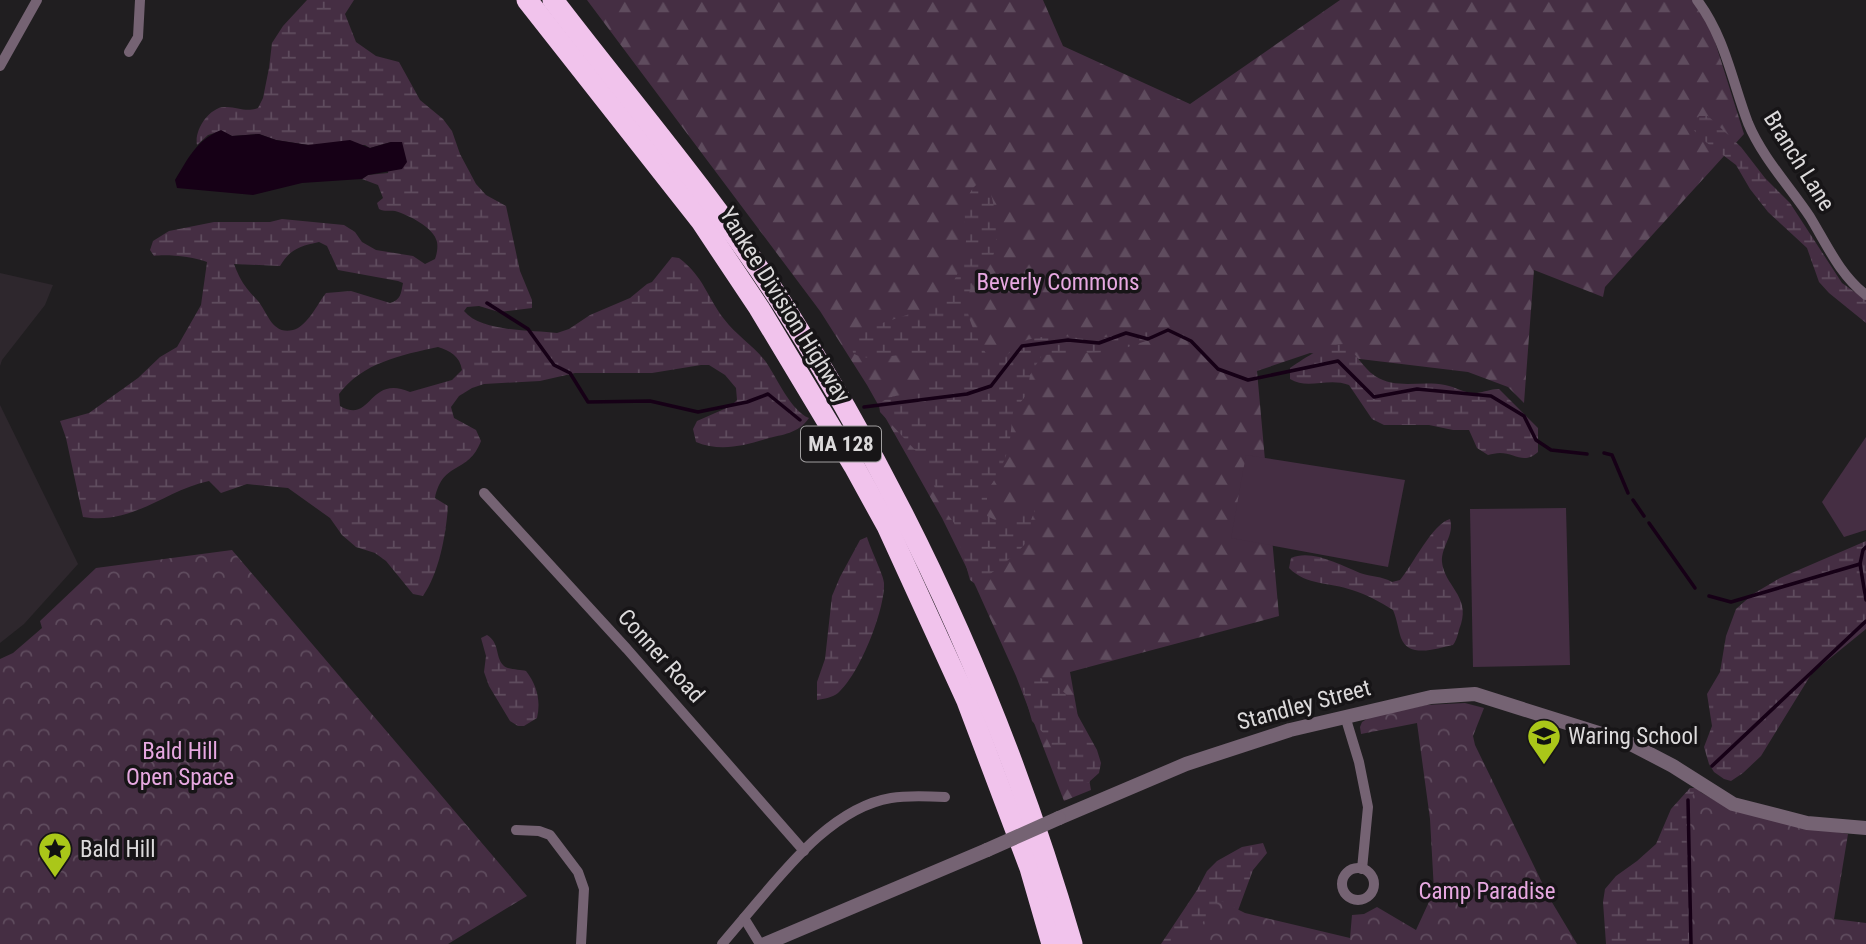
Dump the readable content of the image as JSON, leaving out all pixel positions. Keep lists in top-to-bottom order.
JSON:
{
  "streets": {
    "highway": ["Yankee Division Highway", "MA 128"],
    "street": ["Branch Lane", "Conner Road", "Standley Street"]
  },
  "parks": ["Beverly Commons", "Bald Hill Open Space", "Camp Paradise"],
  "places": {
    "school or university": ["Waring School"],
    "place": ["Bald Hill"]
  }
}
